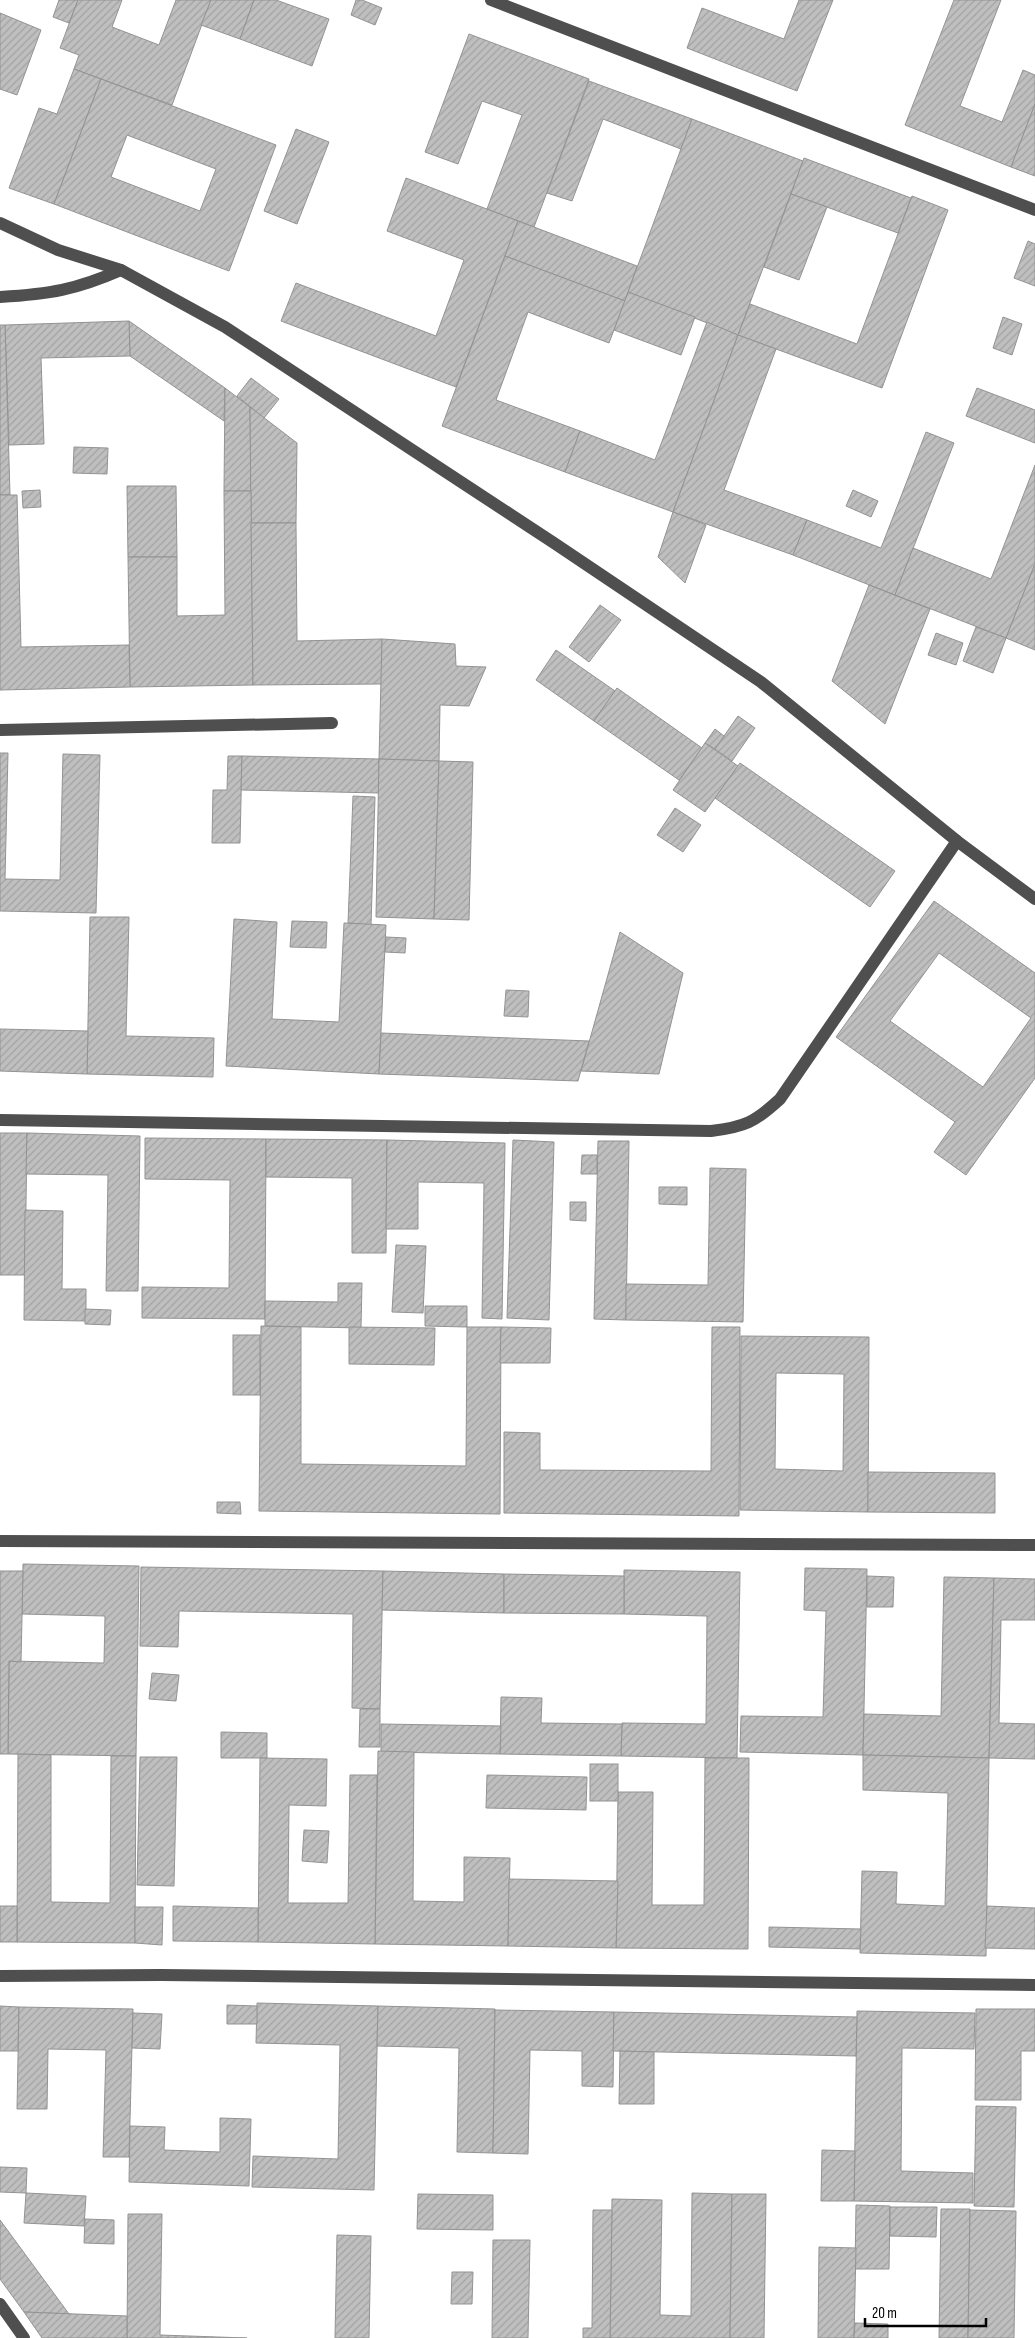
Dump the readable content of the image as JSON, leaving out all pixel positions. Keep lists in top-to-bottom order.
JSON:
{
  "scale_bar": "20 m"
}
